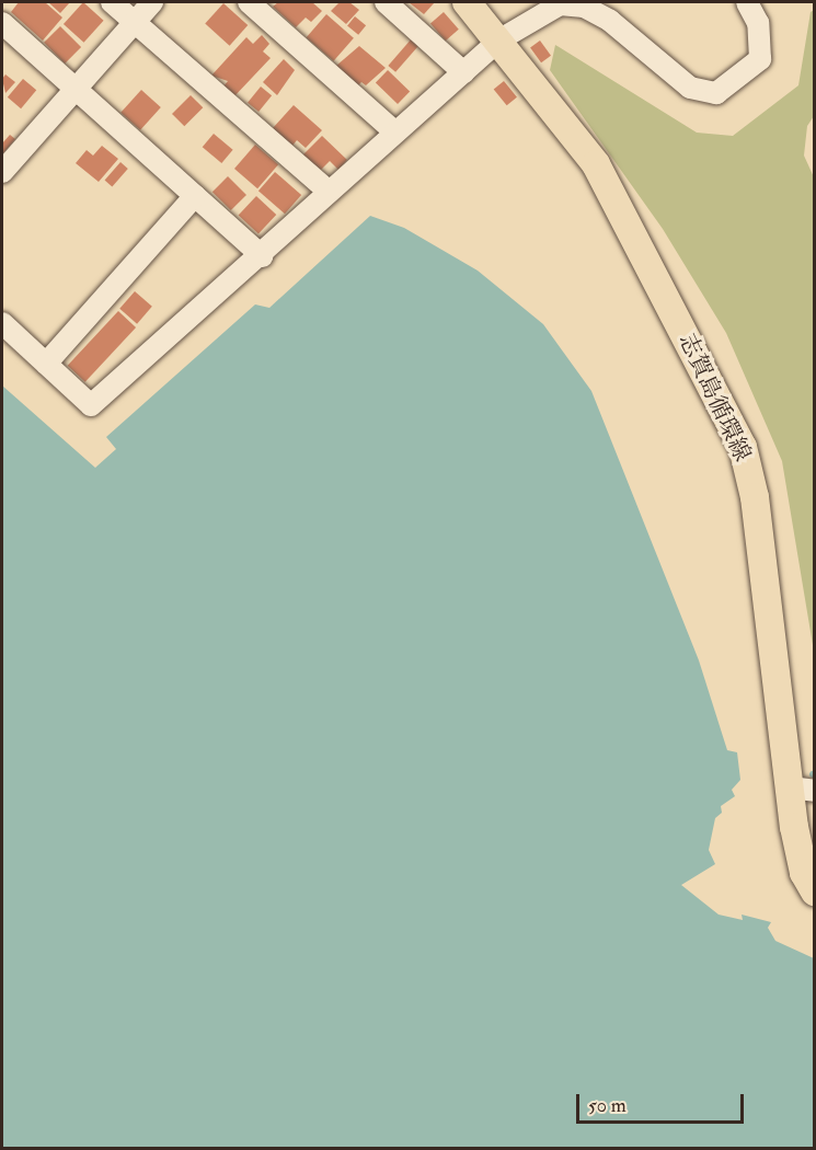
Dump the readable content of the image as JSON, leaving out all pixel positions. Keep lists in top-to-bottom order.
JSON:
{
  "streets": {
    "main road": ["志賀島循環線"]
  },
  "scale_bar": "50 m"
}
